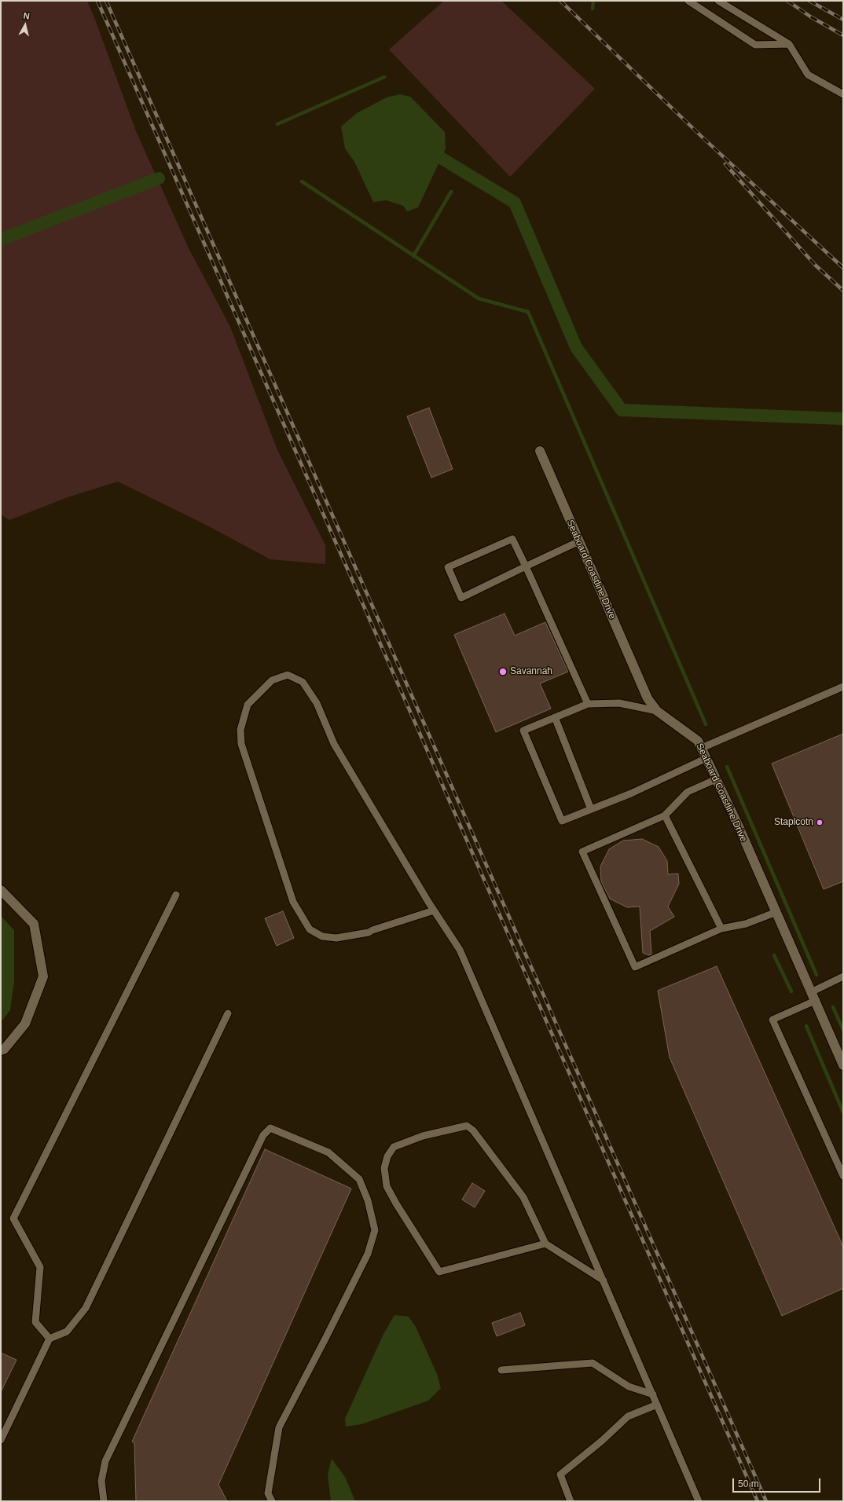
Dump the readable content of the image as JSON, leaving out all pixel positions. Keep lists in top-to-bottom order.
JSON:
{
  "streets": {
    "street": ["Seaboard Coastline Drive"]
  },
  "places": ["Savannah", "Staplcotn"],
  "scale_bar": "50 m",
  "north": "top"
}
